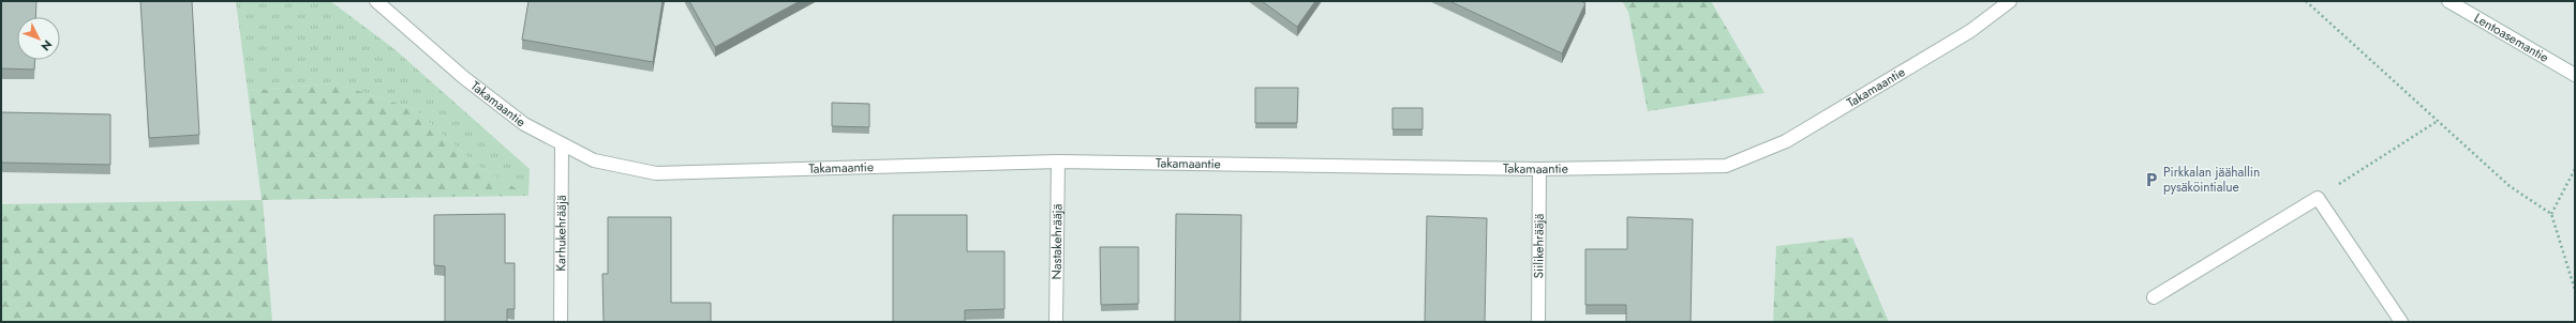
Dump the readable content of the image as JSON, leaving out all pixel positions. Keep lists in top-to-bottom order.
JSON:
{
  "streets": {
    "street": [
      "Lentoasemantie",
      "Takamaantie",
      "Karhukehrääjä",
      "Nastakehrääjä",
      "Siilikehrääjä"
    ]
  },
  "crossings": [
    ["Takamaantie", "Karhukehrääjä"],
    ["Takamaantie", "Nastakehrääjä"],
    ["Takamaantie", "Siilikehrääjä"]
  ],
  "places": {
    "parking": ["Pirkkalan jäähallin pysäköintialue"]
  },
  "north": "bottom right"
}
